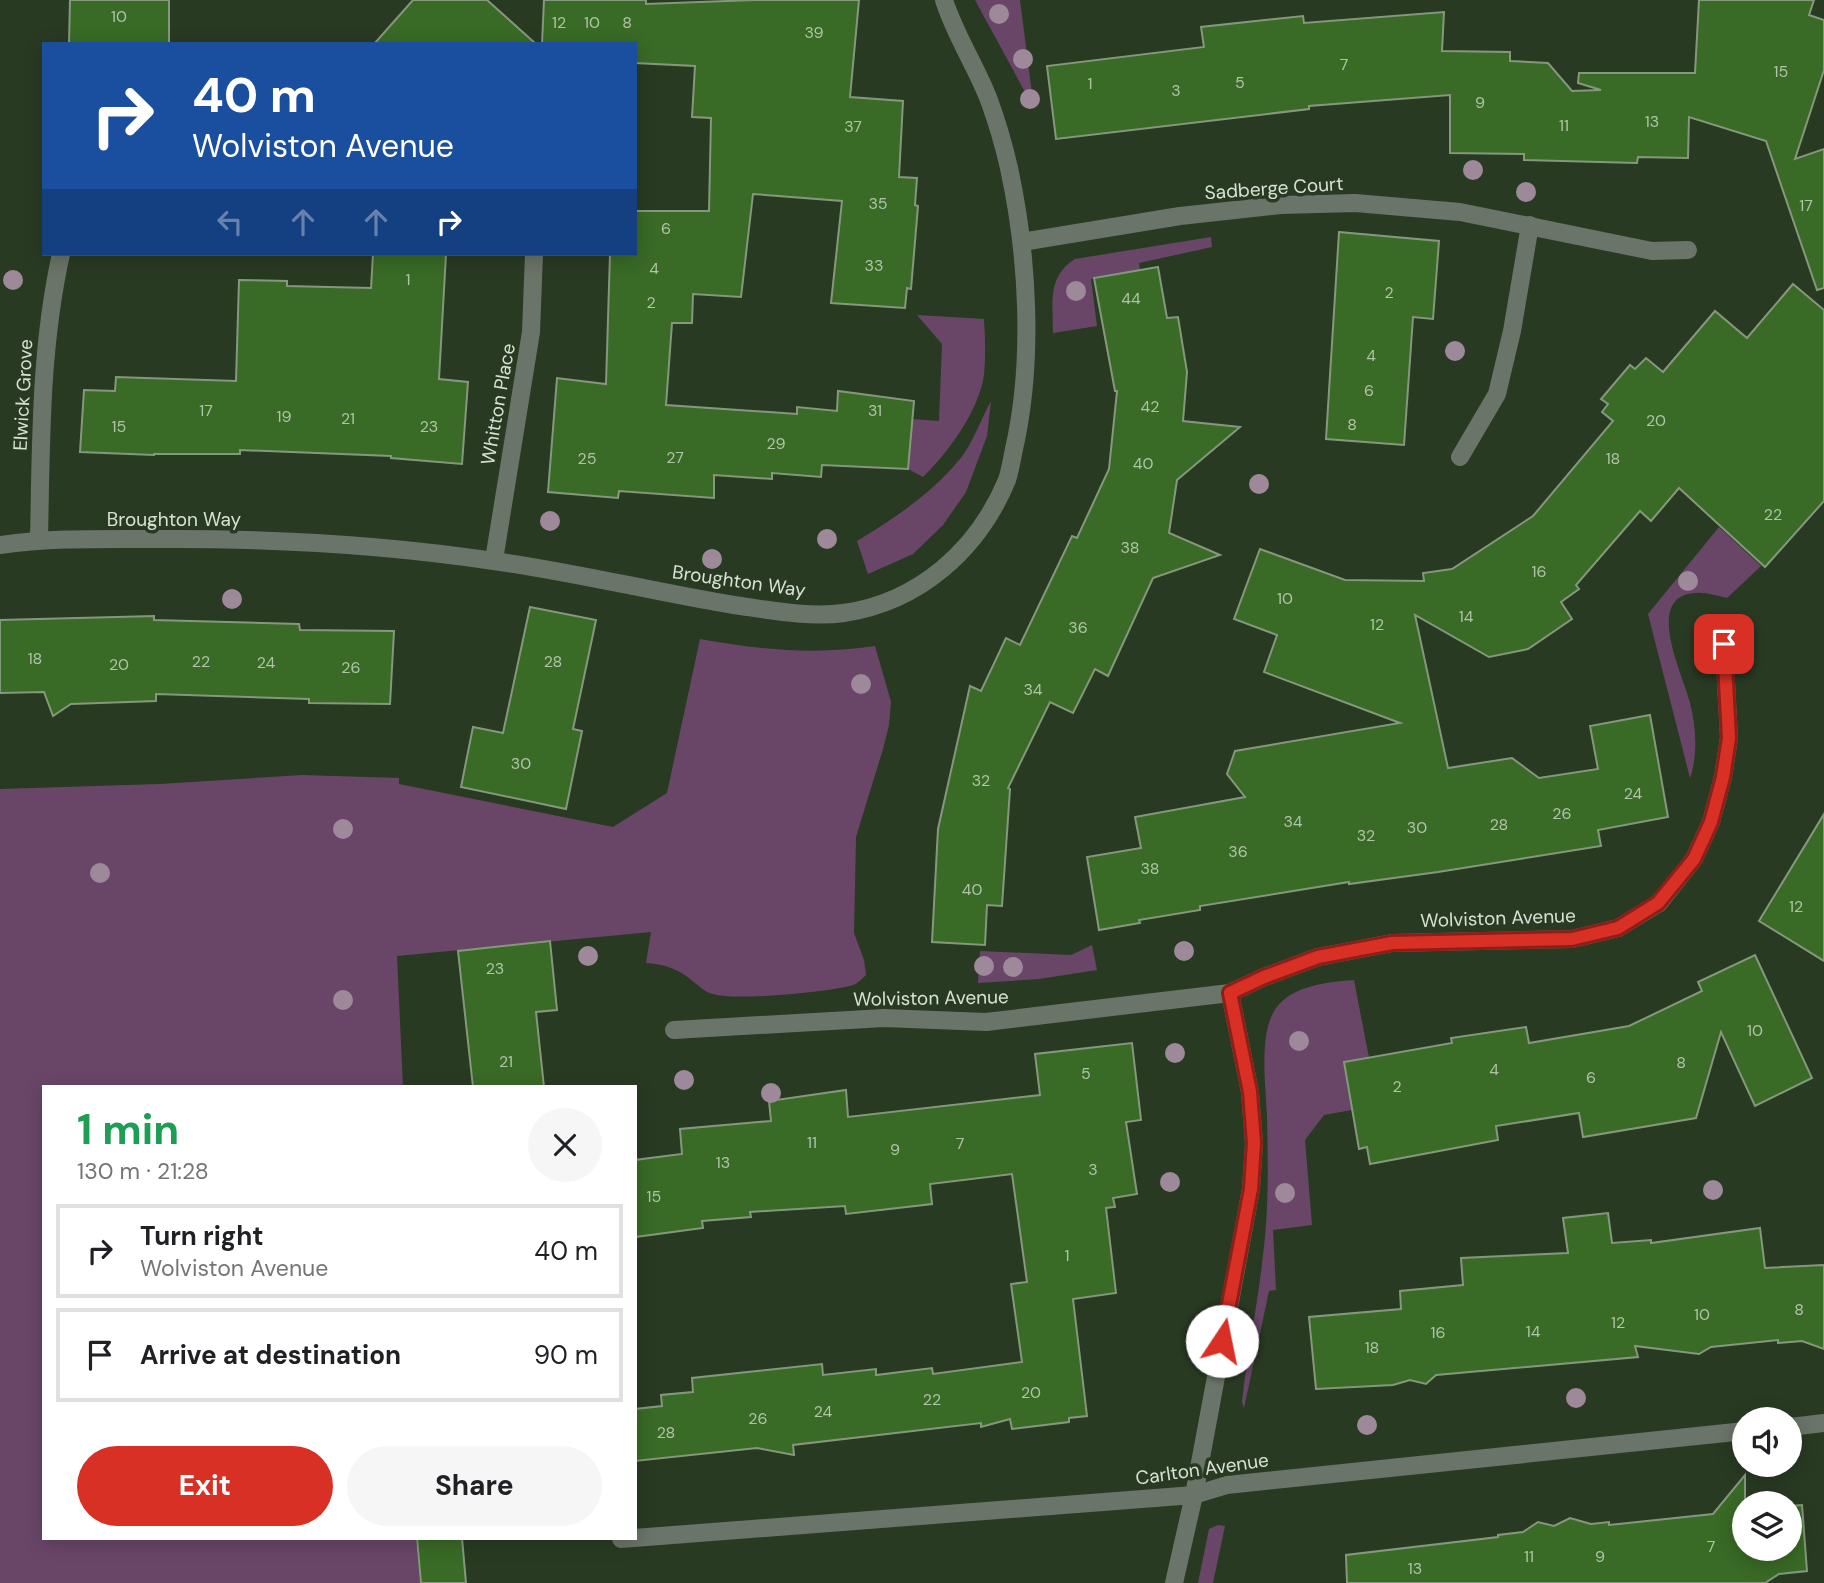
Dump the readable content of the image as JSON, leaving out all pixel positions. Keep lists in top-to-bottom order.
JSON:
{
  "streets": {
    "street": [
      "Sadberge Court",
      "Elwick Grove",
      "Whitton Place",
      "Broughton Way",
      "Wolviston Avenue",
      "Carlton Avenue"
    ]
  },
  "crossings": [
    ["Sadberge Court", "Broughton Way"],
    ["Elwick Grove", "Broughton Way"],
    ["Whitton Place", "Broughton Way"]
  ],
  "house_numbers": [
    "10",
    "12",
    "10",
    "8",
    "39",
    "7",
    "15",
    "5",
    "1",
    "3",
    "9",
    "13",
    "11",
    "37",
    "35",
    "17",
    "6",
    "33",
    "4",
    "1",
    "2",
    "44",
    "2",
    "4",
    "6",
    "42",
    "17",
    "31",
    "19",
    "21",
    "20",
    "8",
    "15",
    "23",
    "29",
    "27",
    "25",
    "18",
    "40",
    "22",
    "38",
    "16",
    "10",
    "14",
    "12",
    "36",
    "18",
    "22",
    "28",
    "24",
    "20",
    "26",
    "34",
    "30",
    "32",
    "24",
    "26",
    "34",
    "28",
    "30",
    "32",
    "36",
    "38",
    "40",
    "12",
    "23",
    "10",
    "21",
    "8",
    "4",
    "5",
    "6",
    "2",
    "11",
    "7",
    "9",
    "13",
    "3",
    "15",
    "1",
    "8",
    "10",
    "12",
    "14",
    "16",
    "18",
    "20",
    "22",
    "24",
    "26",
    "28",
    "7",
    "11",
    "9",
    "13"
  ],
  "page": {
    "turn": ["40 m", "Wolviston Avenue"],
    "heading": ["1 min", "130 m · 21:28"],
    "list": [
      {
        "name": "Turn right",
        "note": "Wolviston Avenue",
        "value": "40 m"
      },
      {
        "name": "Arrive at destination",
        "value": "90 m"
      }
    ],
    "buttons": ["Exit", "Share"]
  }
}
